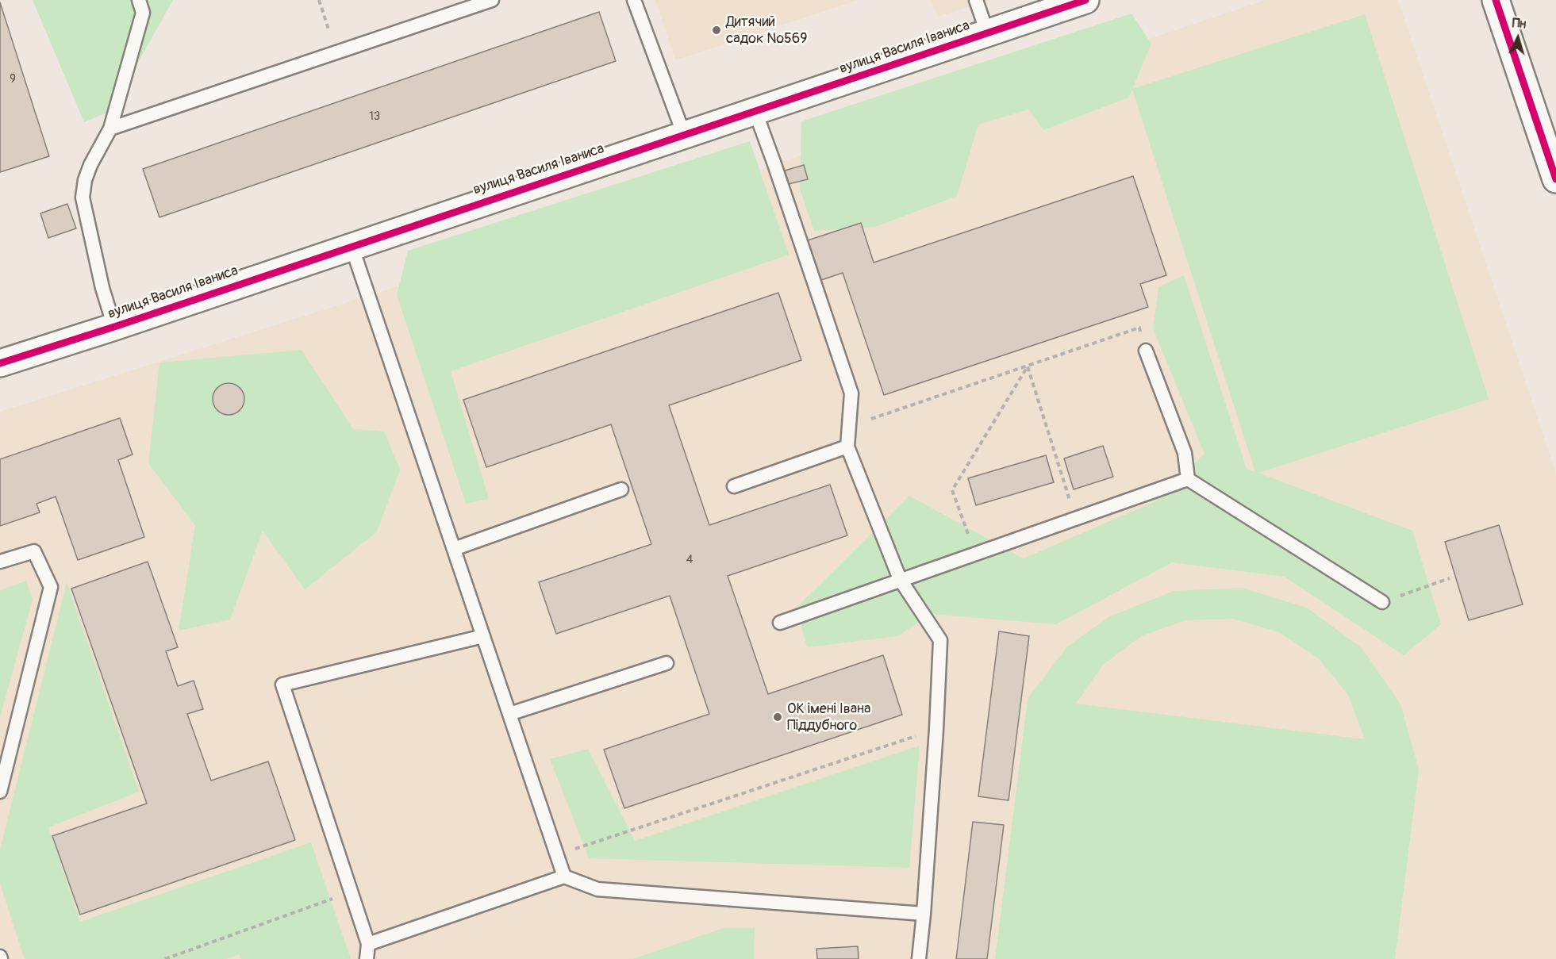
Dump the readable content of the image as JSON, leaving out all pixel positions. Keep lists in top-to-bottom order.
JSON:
{
  "streets": {
    "street": ["вулиця Василя Іваниса"]
  },
  "places": ["Дитячий садок №569", "ОК імені Івана Піддубного"],
  "house_numbers": ["9", "13", "4"],
  "north": "top"
}
